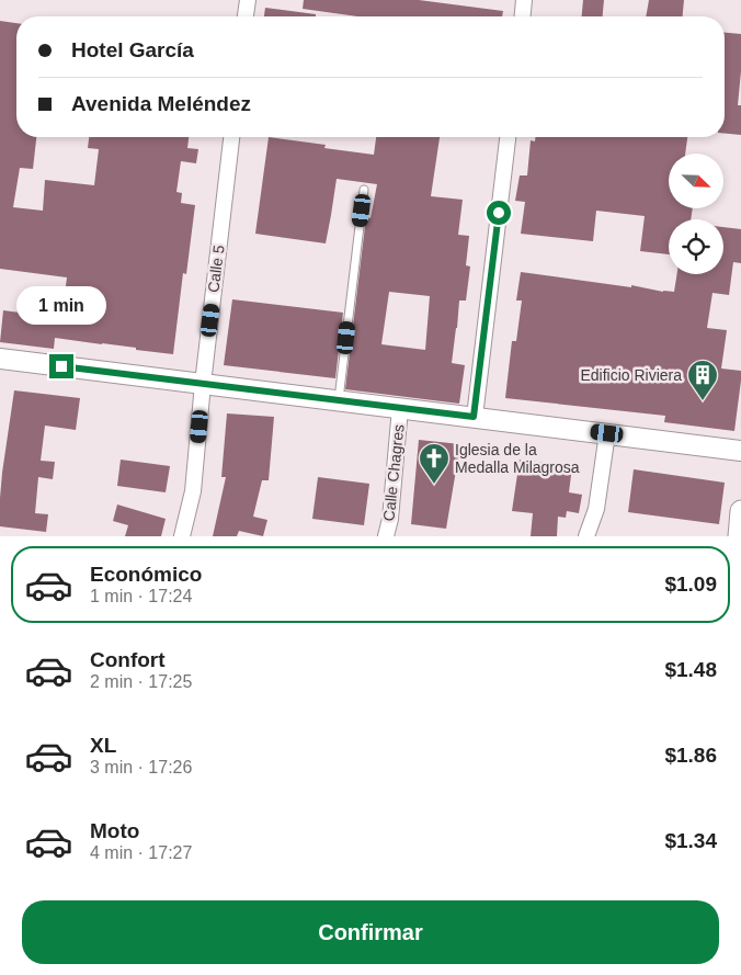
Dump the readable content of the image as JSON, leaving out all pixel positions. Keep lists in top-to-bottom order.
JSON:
{
  "streets": {
    "street": ["Calle 5", "Calle Chagres"]
  },
  "places": {
    "building": ["Edificio Riviera"],
    "church": ["Iglesia de la Medalla Milagrosa"]
  },
  "north": "bottom right",
  "page": {
    "banner": ["Hotel García", "Avenida Meléndez"],
    "bubble": "1 min",
    "list": [
      {
        "name": "Económico",
        "note": "1 min · 17:24",
        "value": "$1.09"
      },
      {
        "name": "Confort",
        "note": "2 min · 17:25",
        "value": "$1.48"
      },
      {
        "name": "XL",
        "note": "3 min · 17:26",
        "value": "$1.86"
      },
      {
        "name": "Moto",
        "note": "4 min · 17:27",
        "value": "$1.34"
      }
    ],
    "buttons": "Confirmar"
  }
}
